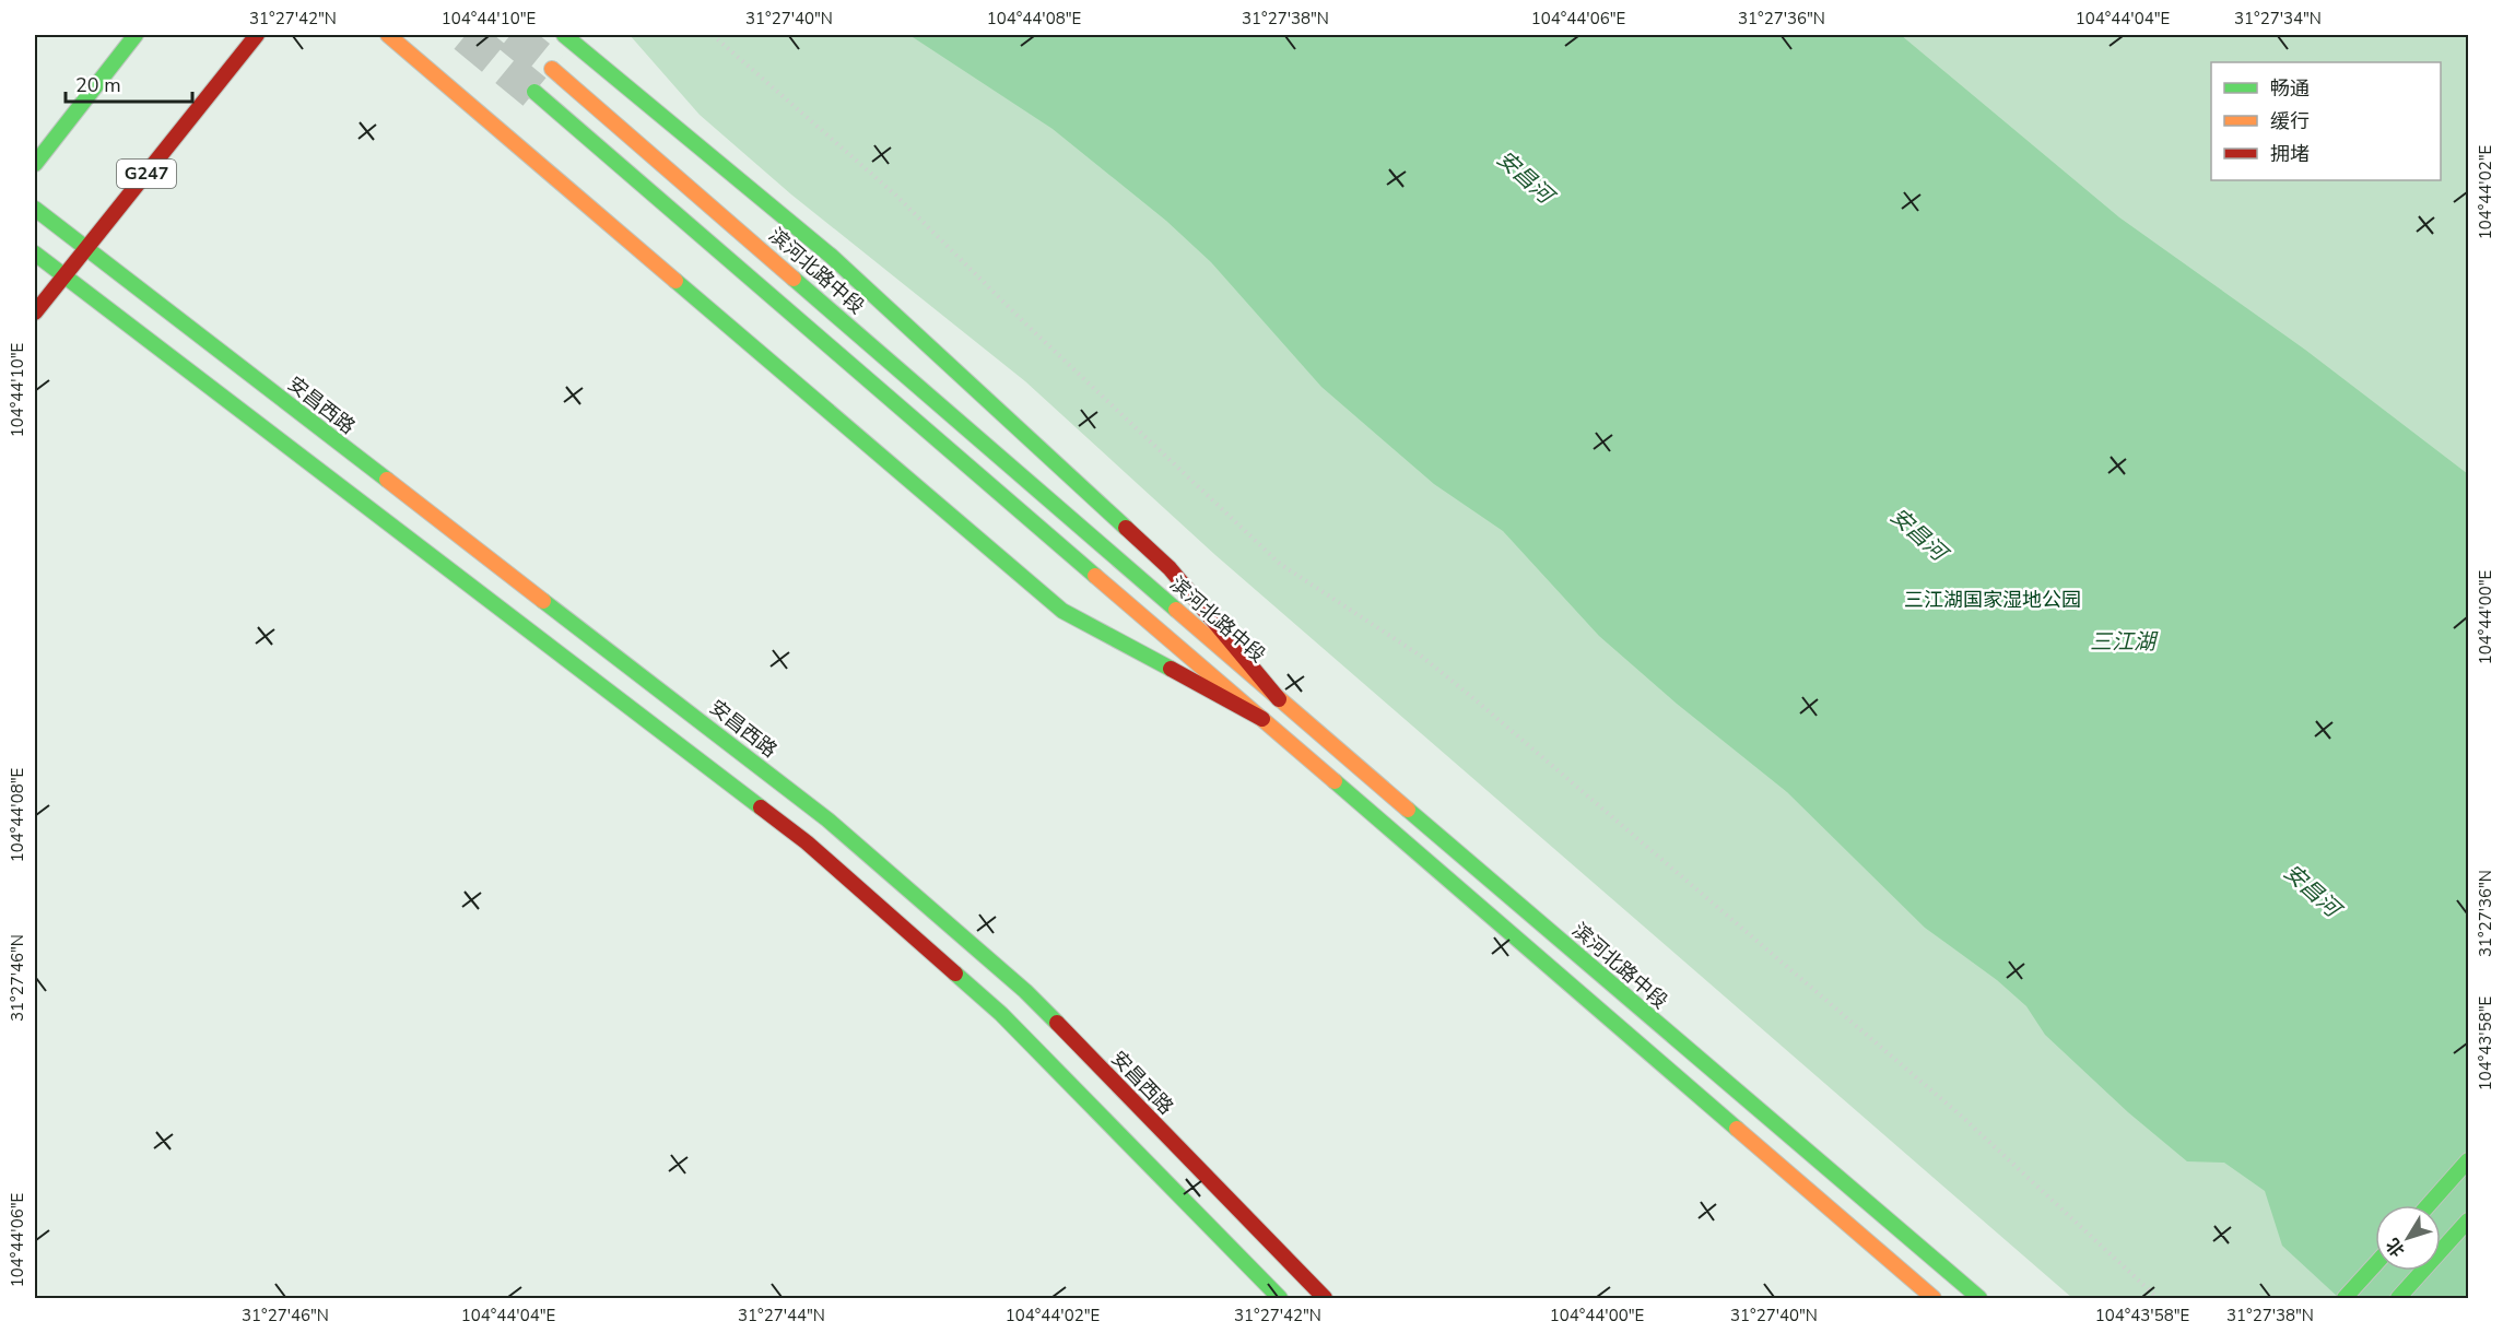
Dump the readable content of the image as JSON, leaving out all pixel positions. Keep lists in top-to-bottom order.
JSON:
{
  "streets": {
    "main road": ["G247", "滨河北路中段", "安昌西路"]
  },
  "crossings": [
    ["G247", "安昌西路"]
  ],
  "water": ["安昌河", "三江湖"],
  "parks": ["三江湖国家湿地公园"],
  "legend": ["畅通", "缓行", "拥堵"],
  "scale_bar": "20 m",
  "north": "bottom left",
  "coordinates": [
    "31°27'42\"N",
    "104°44'10\"E",
    "31°27'40\"N",
    "104°44'08\"E",
    "31°27'38\"N",
    "104°44'06\"E",
    "31°27'36\"N",
    "104°44'04\"E",
    "31°27'34\"N",
    "104°44'02\"E",
    "104°44'00\"E",
    "31°27'46\"N",
    "104°43'58\"E",
    "31°27'44\"N"
  ]
}
